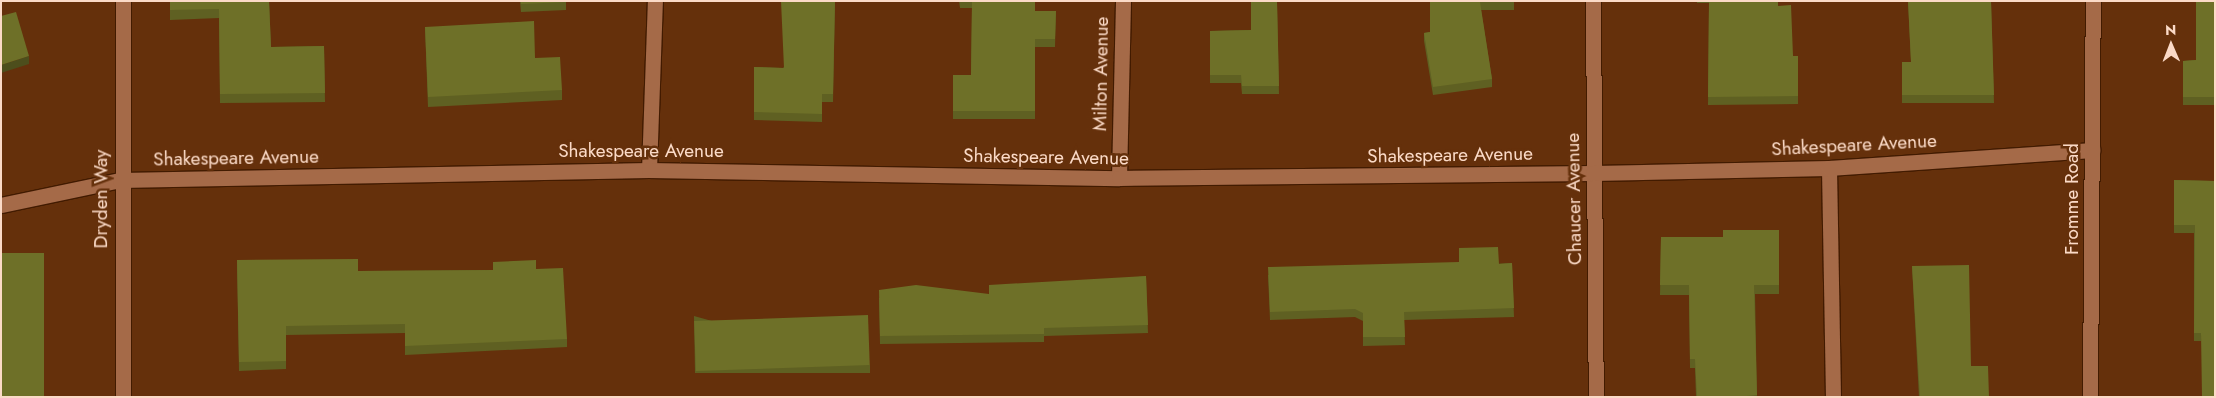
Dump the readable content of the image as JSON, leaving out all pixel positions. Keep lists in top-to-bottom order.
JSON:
{
  "streets": {
    "street": [
      "Milton Avenue",
      "Shakespeare Avenue",
      "Dryden Way",
      "Chaucer Avenue",
      "Fromme Road"
    ]
  },
  "crossings": [
    ["Milton Avenue", "Shakespeare Avenue"],
    ["Shakespeare Avenue", "Dryden Way"],
    ["Shakespeare Avenue", "Chaucer Avenue"],
    ["Shakespeare Avenue", "Fromme Road"]
  ],
  "north": "top"
}
